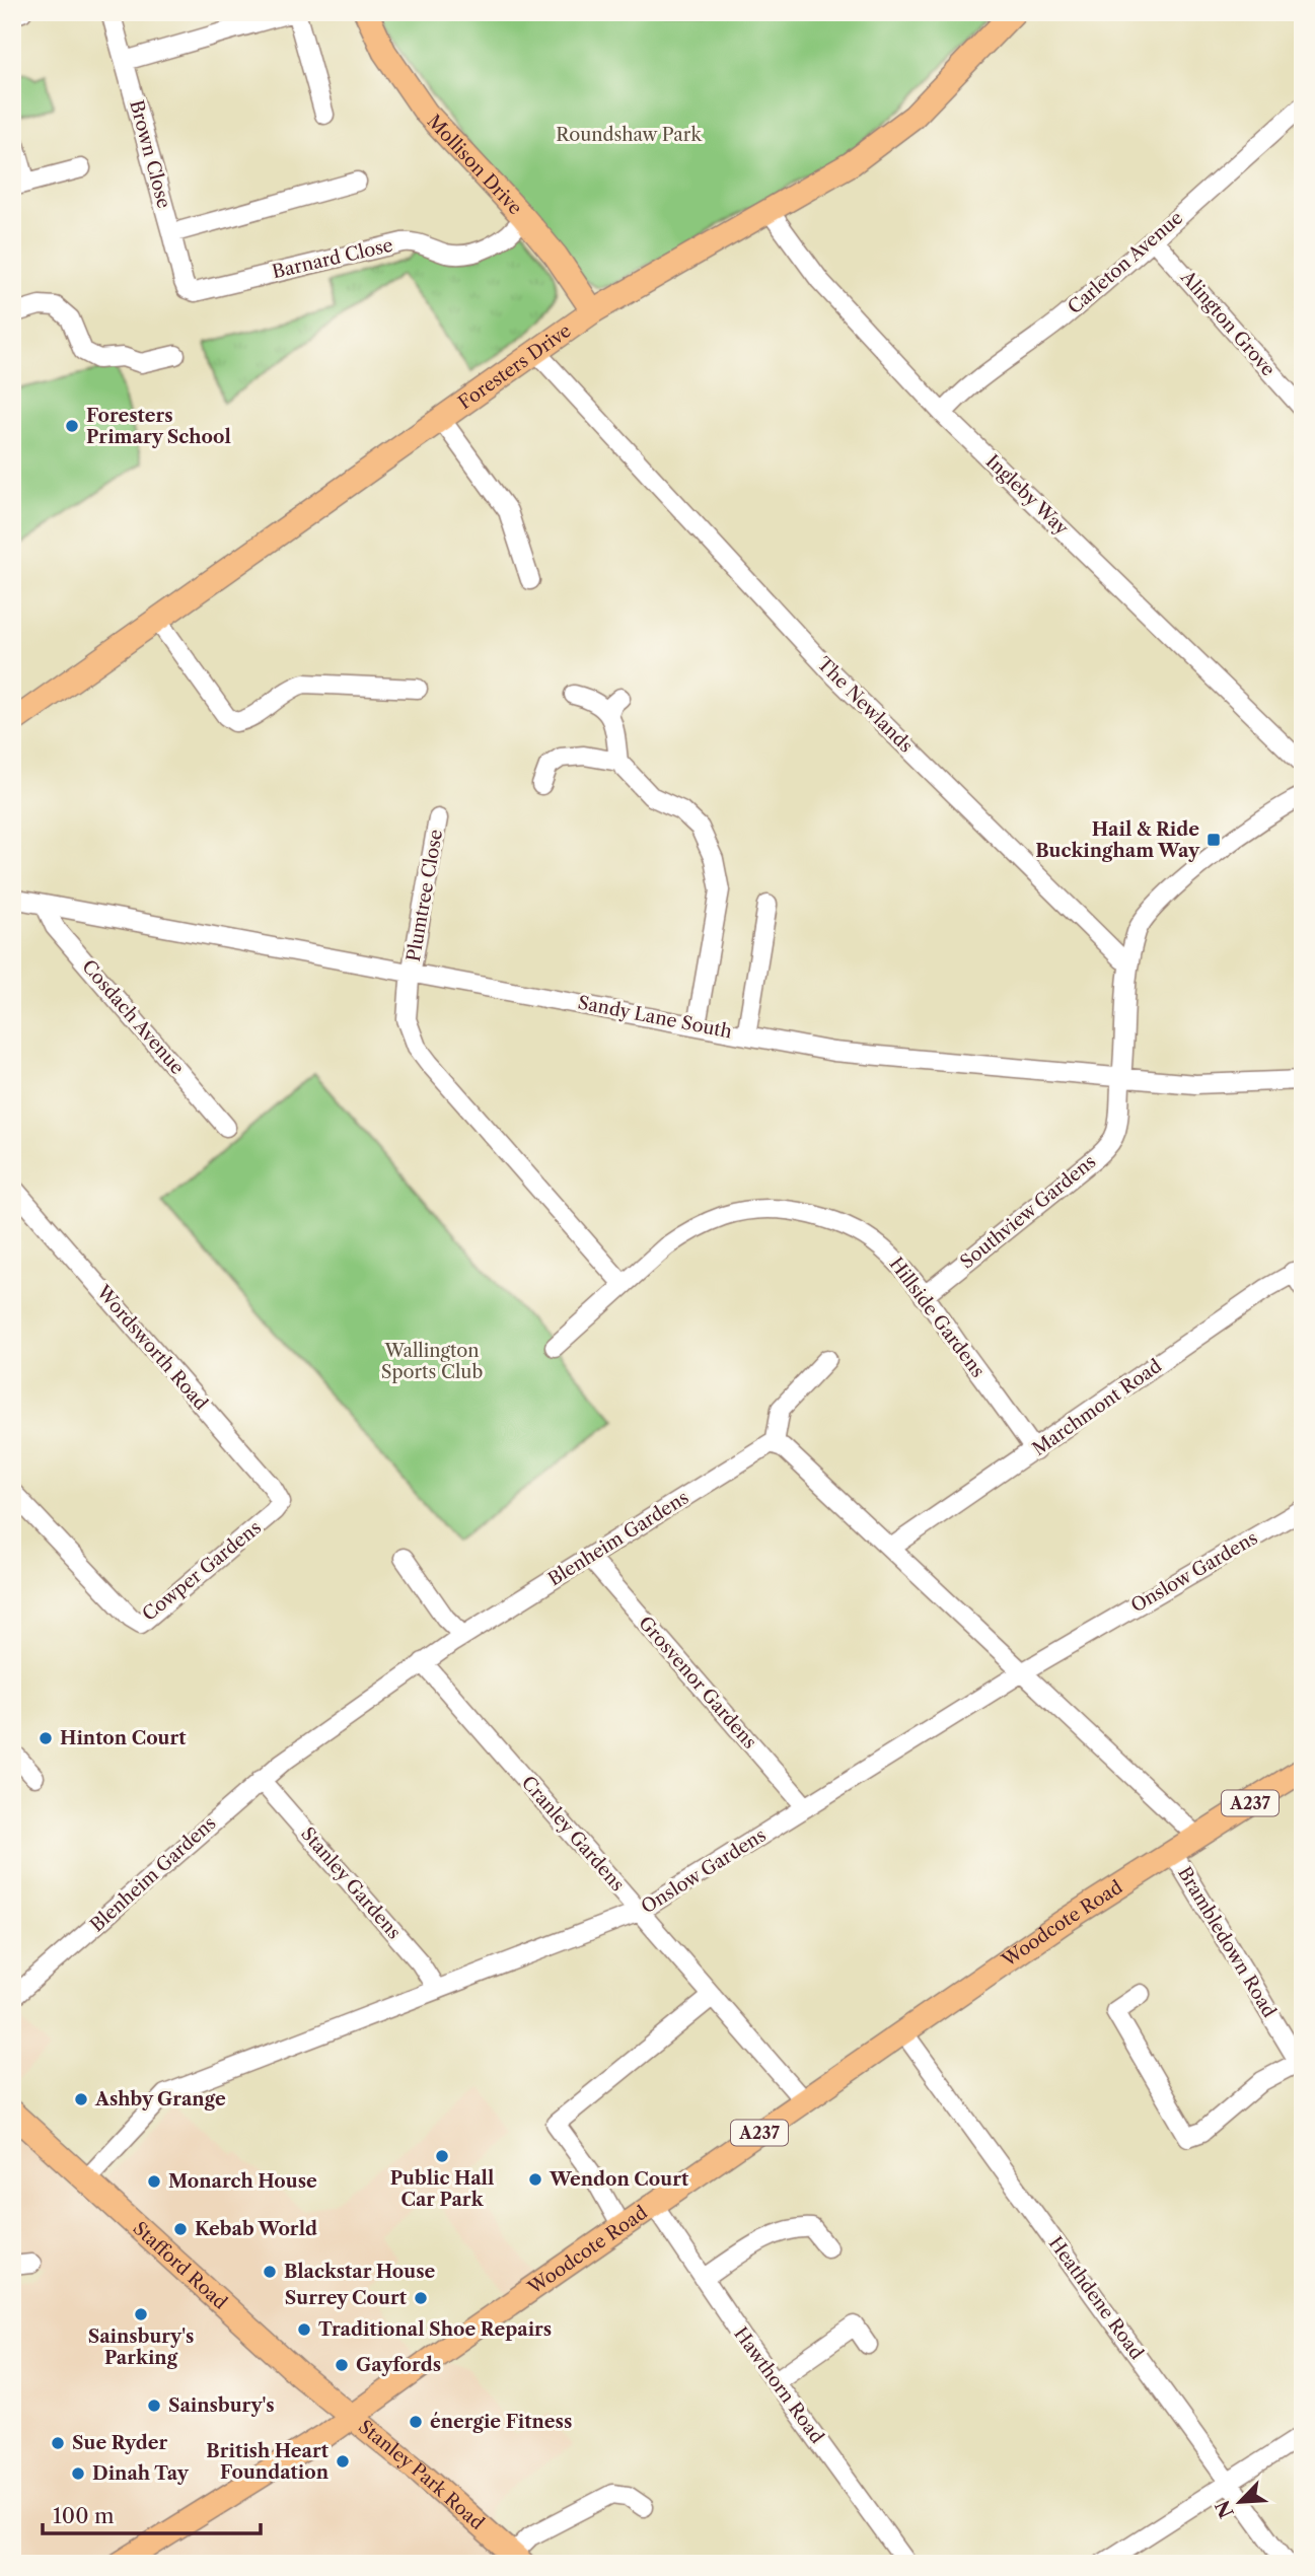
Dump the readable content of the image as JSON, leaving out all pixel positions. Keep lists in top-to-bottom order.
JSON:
{
  "streets": {
    "main road": [
      "Mollison Drive",
      "Foresters Drive",
      "A237",
      "Woodcote Road",
      "Stafford Road",
      "Stanley Park Road"
    ],
    "street": [
      "Brown Close",
      "Barnard Close",
      "Carleton Avenue",
      "Alington Grove",
      "Ingleby Way",
      "The Newlands",
      "Plumtree Close",
      "Cosdach Avenue",
      "Sandy Lane South",
      "Southview Gardens",
      "Hillside Gardens",
      "Wordsworth Road",
      "Marchmont Road",
      "Blenheim Gardens",
      "Cowper Gardens",
      "Onslow Gardens",
      "Grosvenor Gardens",
      "Cranley Gardens",
      "Stanley Gardens",
      "Brambledown Road",
      "Heathdene Road",
      "Hawthorn Road"
    ]
  },
  "crossings": [
    ["Brown Close", "Barnard Close"],
    ["Mollison Drive", "Barnard Close"],
    ["Mollison Drive", "Foresters Drive"],
    ["Carleton Avenue", "Alington Grove"],
    ["Carleton Avenue", "Ingleby Way"],
    ["Foresters Drive", "Ingleby Way"],
    ["Foresters Drive", "The Newlands"],
    ["Plumtree Close", "Sandy Lane South"],
    ["Cosdach Avenue", "Sandy Lane South"],
    ["Sandy Lane South", "Southview Gardens"],
    ["Southview Gardens", "Hillside Gardens"],
    ["Hillside Gardens", "Marchmont Road"],
    ["Wordsworth Road", "Cowper Gardens"],
    ["Blenheim Gardens", "Grosvenor Gardens"],
    ["Blenheim Gardens", "Cranley Gardens"],
    ["Blenheim Gardens", "Stanley Gardens"],
    ["Onslow Gardens", "Grosvenor Gardens"],
    ["Onslow Gardens", "Cranley Gardens"],
    ["Onslow Gardens", "Stanley Gardens"],
    ["Onslow Gardens", "Stafford Road"],
    ["Cranley Gardens", "Woodcote Road"],
    ["Woodcote Road", "Brambledown Road"],
    ["Woodcote Road", "Stafford Road"],
    ["Woodcote Road", "Heathdene Road"],
    ["Woodcote Road", "Hawthorn Road"],
    ["Woodcote Road", "Stanley Park Road"],
    ["Stafford Road", "Stanley Park Road"]
  ],
  "parks": ["Roundshaw Park", "Wallington Sports Club"],
  "places": {
    "other": [
      "Foresters Primary School",
      "Hinton Court",
      "Ashby Grange",
      "Public Hall Car Park",
      "Wendon Court",
      "Monarch House",
      "Kebab World",
      "Blackstar House",
      "Surrey Court",
      "Sainsbury's Parking",
      "Traditional Shoe Repairs",
      "Gayfords",
      "Sainsbury's",
      "énergie Fitness",
      "Sue Ryder",
      "British Heart Foundation",
      "Dinah Tay"
    ],
    "transit": ["Hail & Ride Buckingham Way"]
  },
  "scale_bar": "100 m",
  "north": "bottom left"
}
